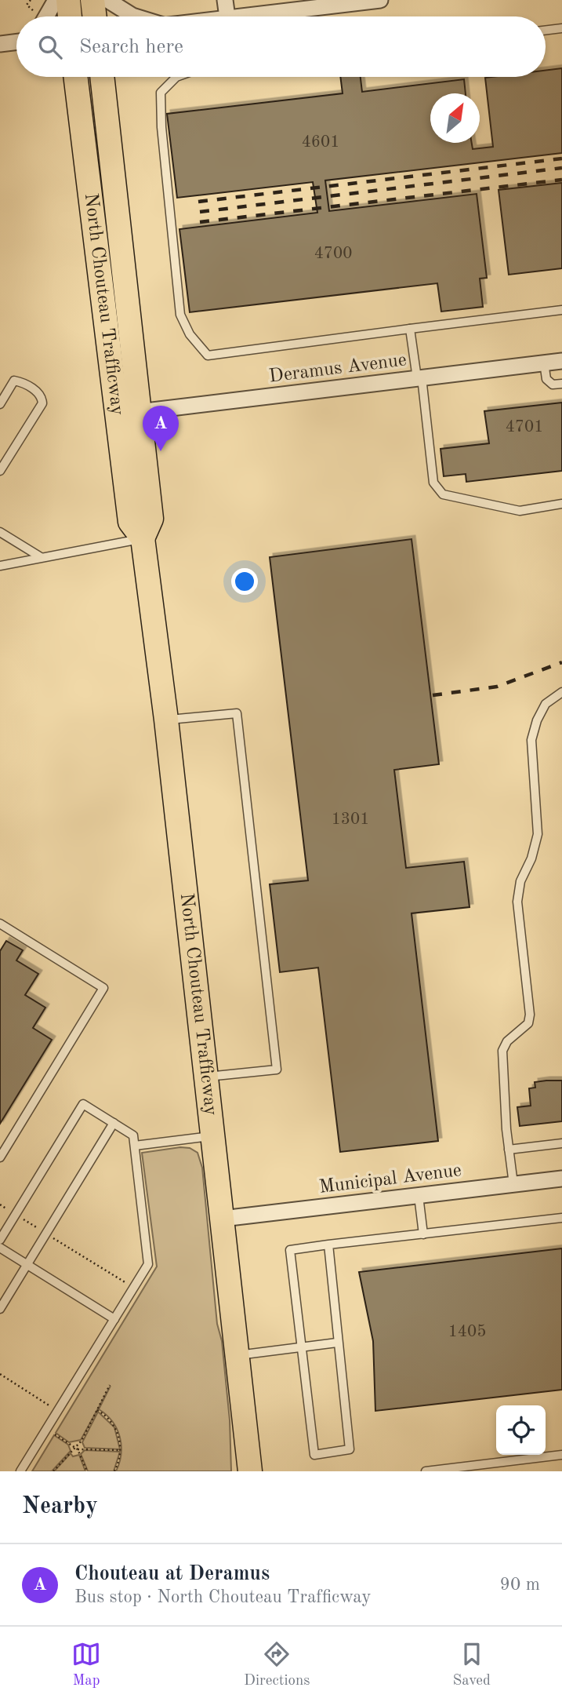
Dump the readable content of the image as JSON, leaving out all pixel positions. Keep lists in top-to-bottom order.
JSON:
{
  "streets": {
    "main road": ["North Chouteau Trafficway"],
    "street": ["Deramus Avenue", "Municipal Avenue"]
  },
  "crossings": [
    ["North Chouteau Trafficway", "Deramus Avenue"],
    ["North Chouteau Trafficway", "Municipal Avenue"]
  ],
  "house_numbers": [
    "4601",
    "4700",
    "4701",
    "1301",
    "1405"
  ],
  "north": "top right",
  "page": {
    "search": "Search here",
    "pins": "A",
    "heading": "Nearby",
    "list": [
      {
        "mark": "A",
        "name": "Chouteau at Deramus",
        "note": "Bus stop · North Chouteau Trafficway",
        "value": "90 m"
      }
    ],
    "nav": ["Map", "Directions", "Saved"]
  }
}
